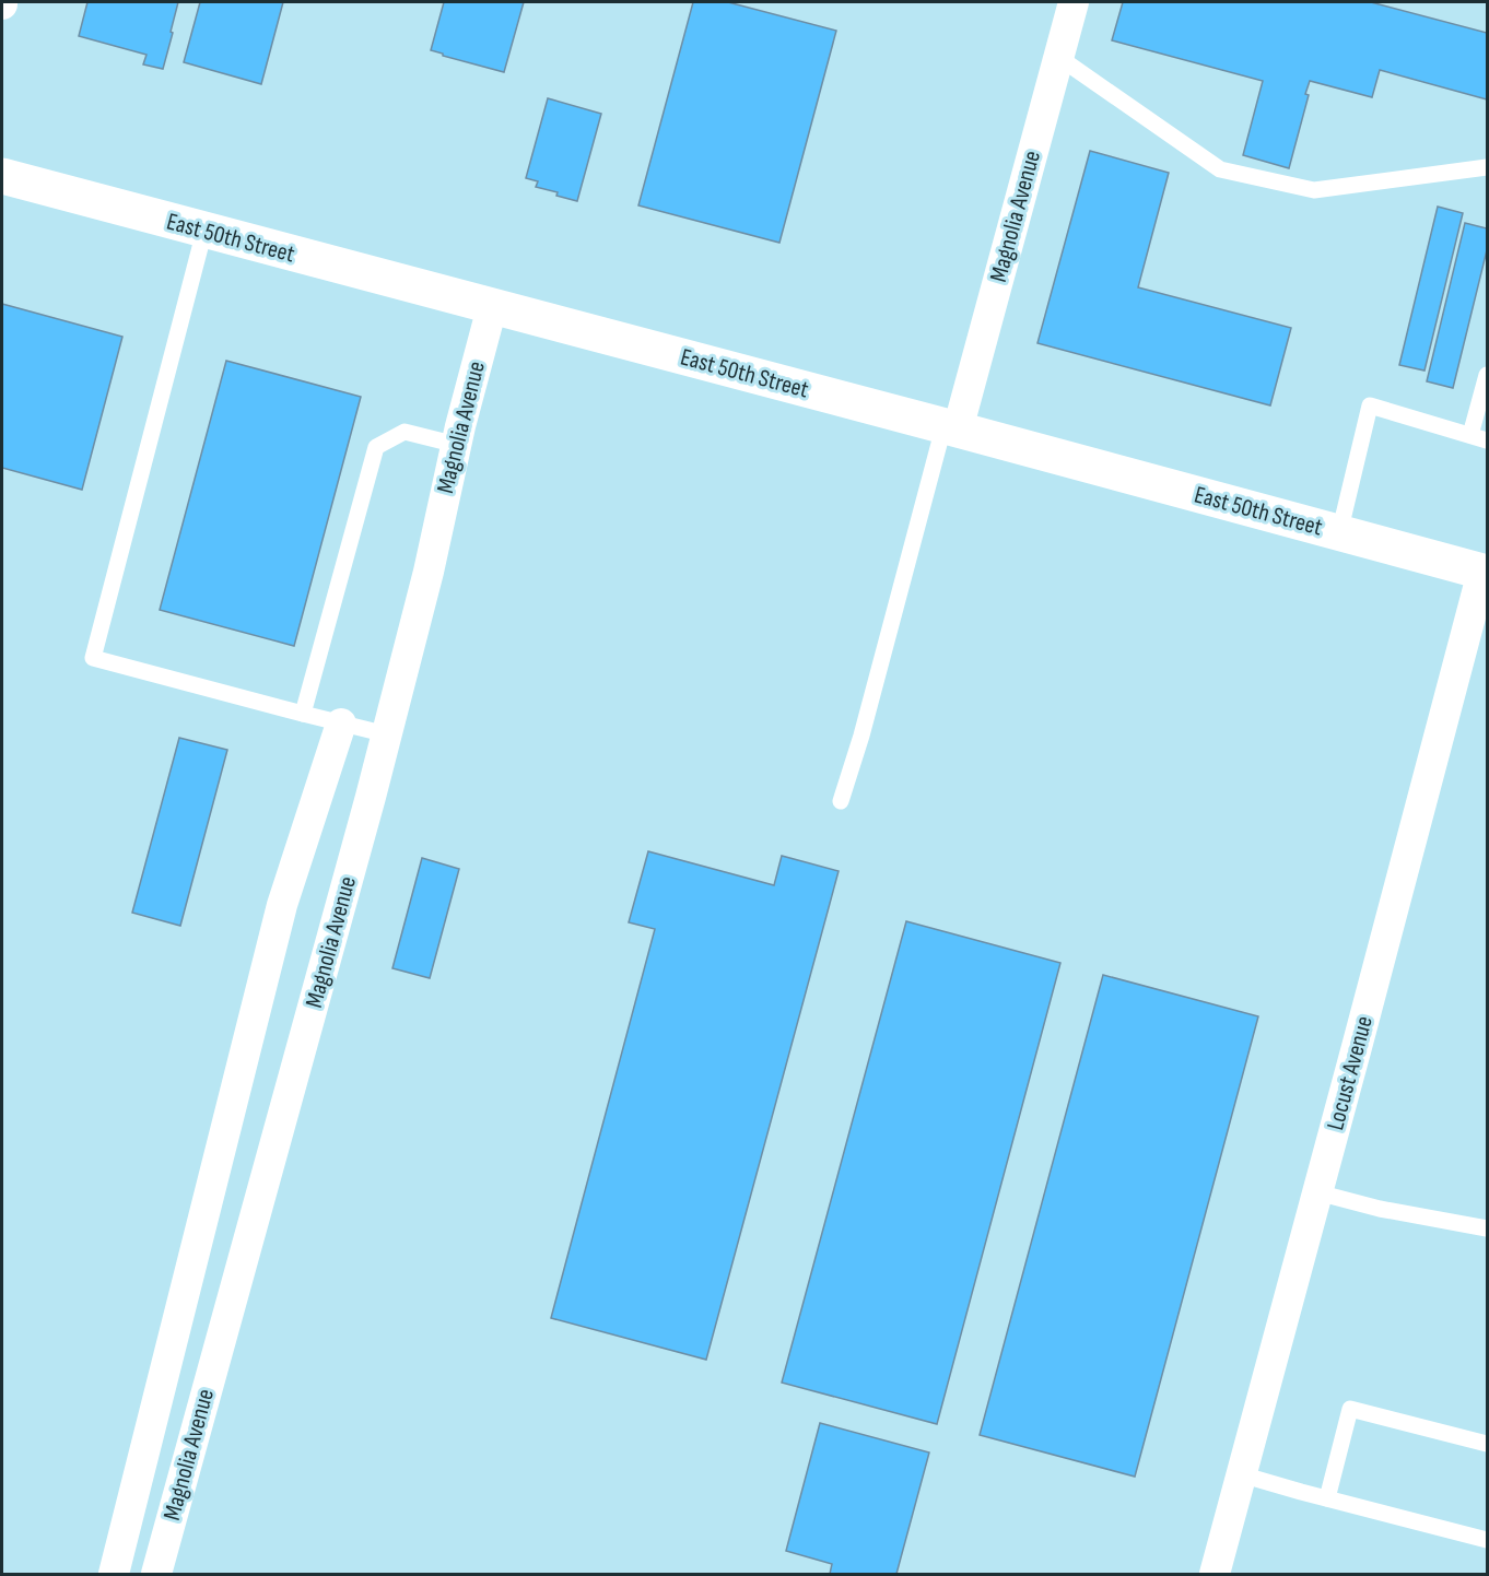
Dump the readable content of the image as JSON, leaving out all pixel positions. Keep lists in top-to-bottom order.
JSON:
{
  "streets": {
    "main road": ["East 50th Street"],
    "street": ["Magnolia Avenue", "Locust Avenue"]
  },
  "crossings": [
    ["Magnolia Avenue", "East 50th Street"],
    ["East 50th Street", "Locust Avenue"]
  ]
}
